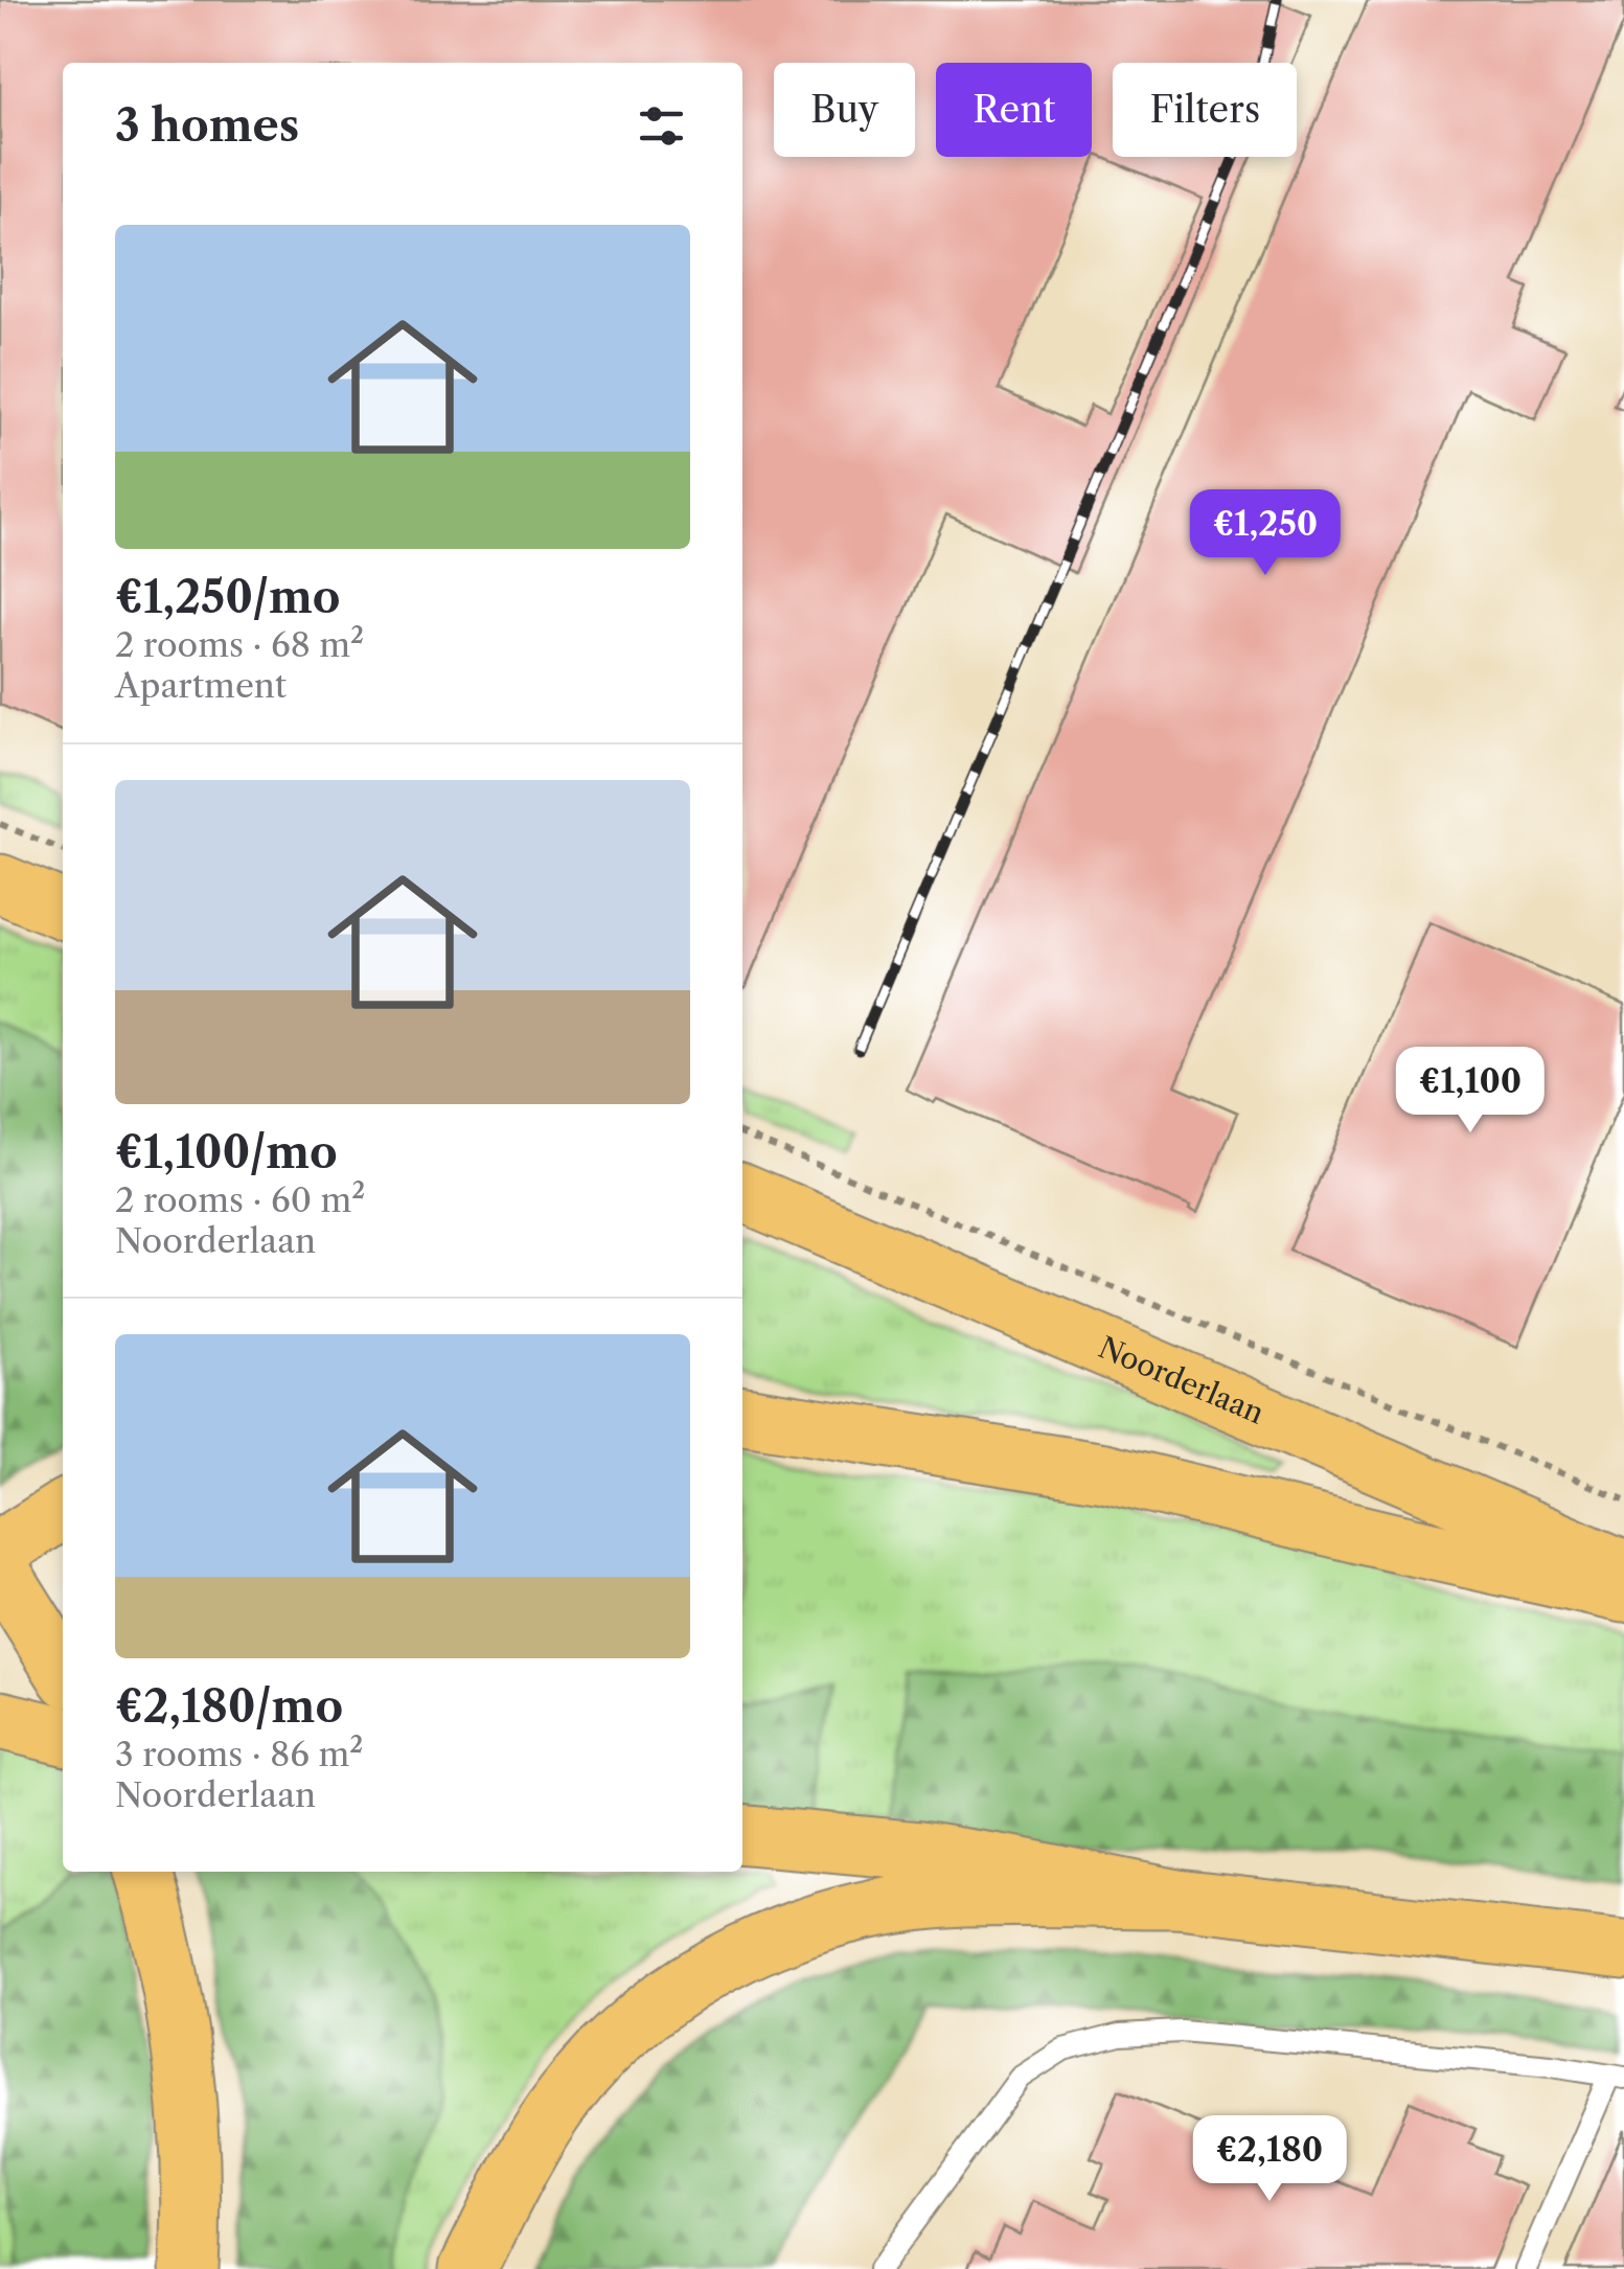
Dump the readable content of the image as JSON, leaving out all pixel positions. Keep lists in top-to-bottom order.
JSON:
{
  "streets": {
    "main road": ["Noorderlaan"]
  },
  "page": {
    "chip": ["Buy", "Rent", "Filters"],
    "heading": "3 homes",
    "list": [
      {
        "name": "€1,250/mo",
        "note": "2 rooms · 68 m² · Apartment"
      },
      {
        "name": "€1,100/mo",
        "note": "2 rooms · 60 m² · Noorderlaan"
      },
      {
        "name": "€2,180/mo",
        "note": "3 rooms · 86 m² · Noorderlaan"
      }
    ],
    "price": ["€1,250", "€1,100", "€2,180"]
  }
}
